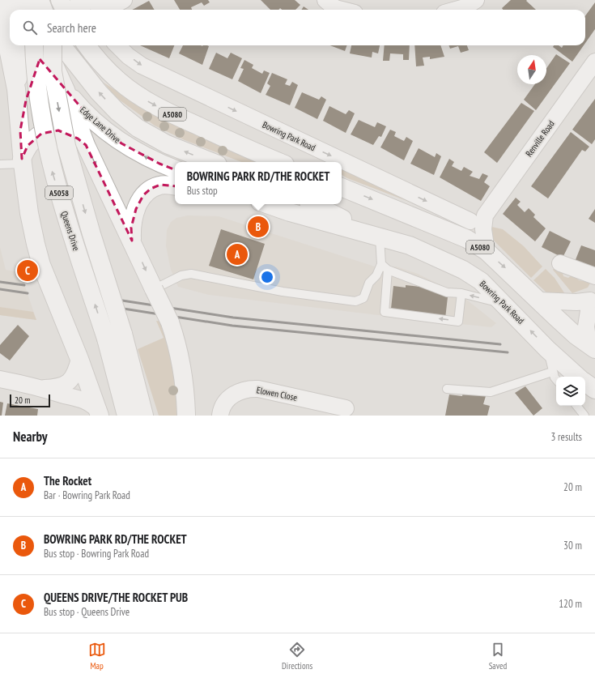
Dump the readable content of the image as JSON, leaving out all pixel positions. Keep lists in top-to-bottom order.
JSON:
{
  "streets": {
    "highway": [
      "A5080",
      "Edge Lane Drive",
      "Bowring Park Road",
      "A5058",
      "Queens Drive"
    ],
    "street": ["Renville Road", "Elowen Close"]
  },
  "crossings": [
    ["A5080", "Renville Road"],
    ["Edge Lane Drive", "A5058"],
    ["Edge Lane Drive", "Queens Drive"],
    ["Bowring Park Road", "Renville Road"],
    ["A5058", "Queens Drive"]
  ],
  "scale_bar": "20 m",
  "north": "top",
  "page": {
    "search": "Search here",
    "popup": ["BOWRING PARK RD/THE ROCKET", "Bus stop"],
    "pins": ["B", "A", "C"],
    "scale": "20 m",
    "heading": ["Nearby", "3 results"],
    "list": [
      {
        "mark": "A",
        "name": "The Rocket",
        "note": "Bar · Bowring Park Road",
        "value": "20 m"
      },
      {
        "mark": "B",
        "name": "BOWRING PARK RD/THE ROCKET",
        "note": "Bus stop · Bowring Park Road",
        "value": "30 m"
      },
      {
        "mark": "C",
        "name": "QUEENS DRIVE/THE ROCKET PUB",
        "note": "Bus stop · Queens Drive",
        "value": "120 m"
      }
    ],
    "nav": ["Map", "Directions", "Saved"]
  }
}
